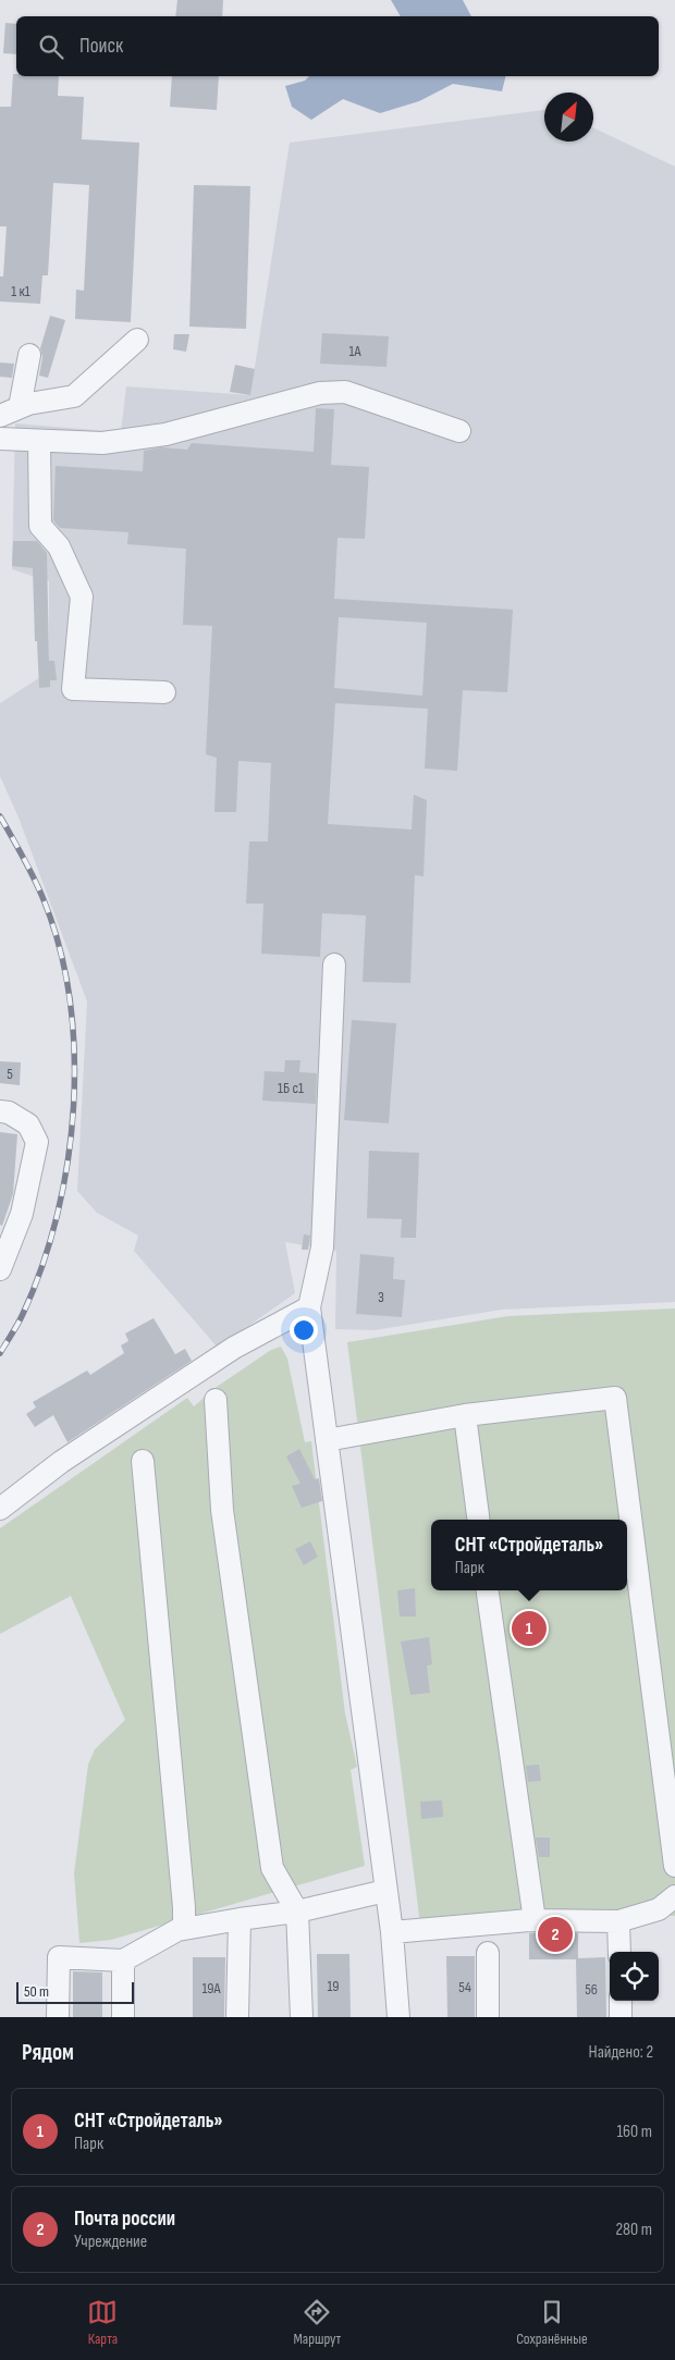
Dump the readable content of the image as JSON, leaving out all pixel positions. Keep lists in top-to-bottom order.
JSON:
{
  "house_numbers": [
    "1 к1",
    "1А",
    "5",
    "1Б с1",
    "3",
    "19",
    "54",
    "19А",
    "56"
  ],
  "scale_bar": "50 m",
  "north": "top right",
  "page": {
    "search": "Поиск",
    "popup": ["СНТ «Стройдеталь»", "Парк"],
    "pins": ["1", "2"],
    "scale": "50 m",
    "heading": ["Рядом", "Найдено: 2"],
    "list": [
      {
        "mark": "1",
        "name": "СНТ «Стройдеталь»",
        "note": "Парк",
        "value": "160 m"
      },
      {
        "mark": "2",
        "name": "Почта россии",
        "note": "Учреждение",
        "value": "280 m"
      }
    ],
    "nav": ["Карта", "Маршрут", "Сохранённые"]
  }
}
